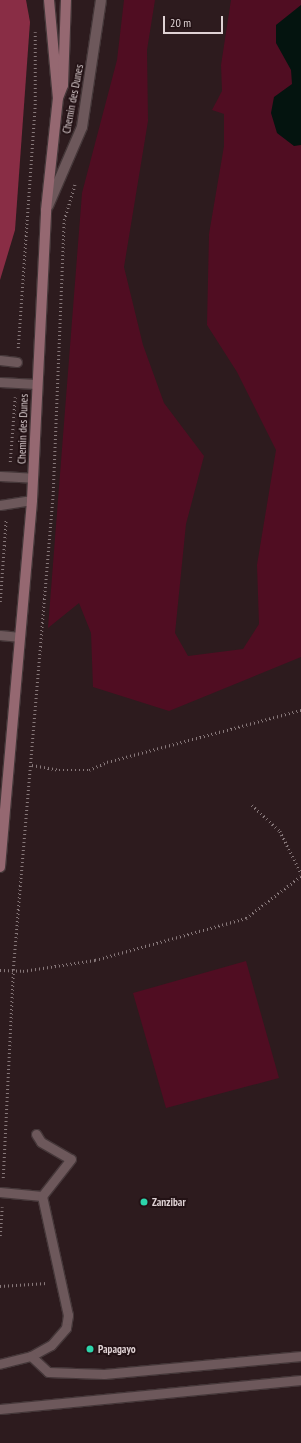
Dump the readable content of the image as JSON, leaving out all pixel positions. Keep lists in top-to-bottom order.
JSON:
{
  "streets": {
    "street": ["Chemin des Dunes"]
  },
  "places": ["Zanzibar", "Papagayo"],
  "scale_bar": "20 m"
}
